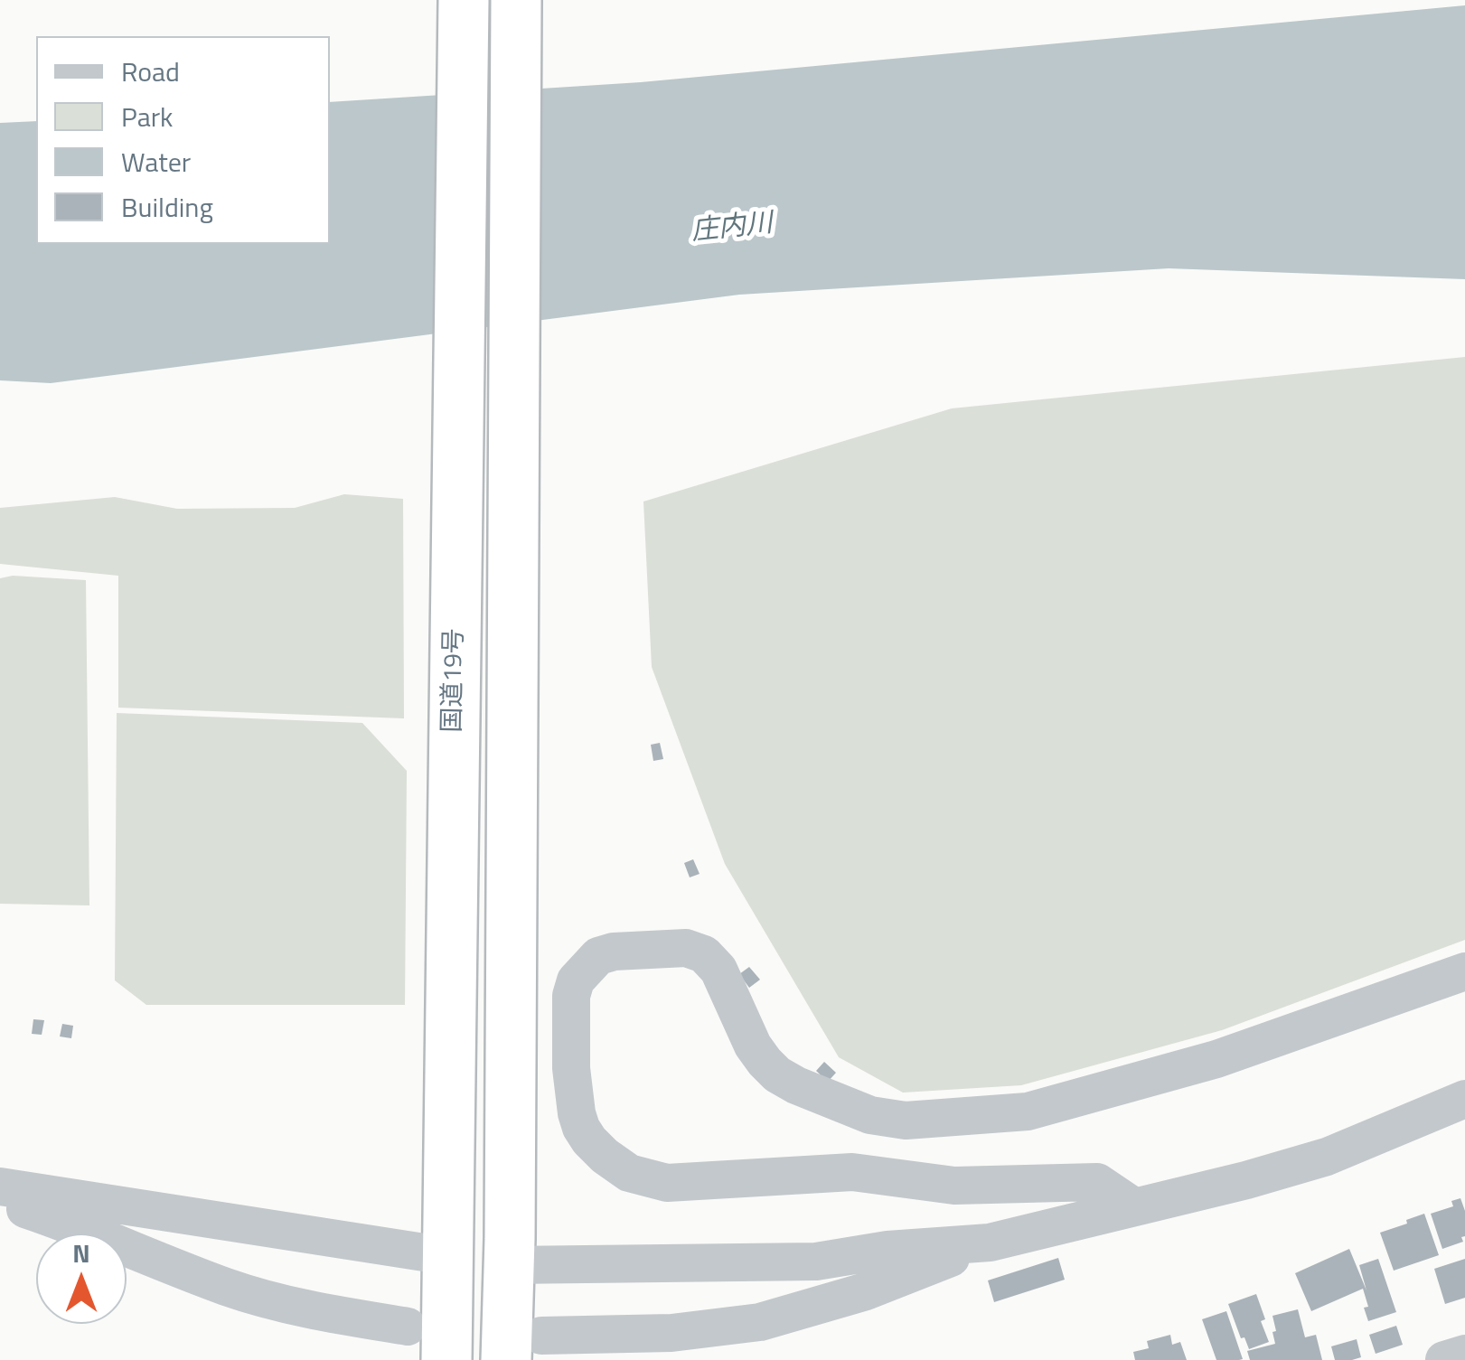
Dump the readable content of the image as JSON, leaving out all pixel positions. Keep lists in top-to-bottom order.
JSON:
{
  "streets": {
    "highway": ["国道19号"]
  },
  "water": ["庄内川"],
  "legend": [
    "Road",
    "Park",
    "Water",
    "Building"
  ],
  "north": "top"
}
